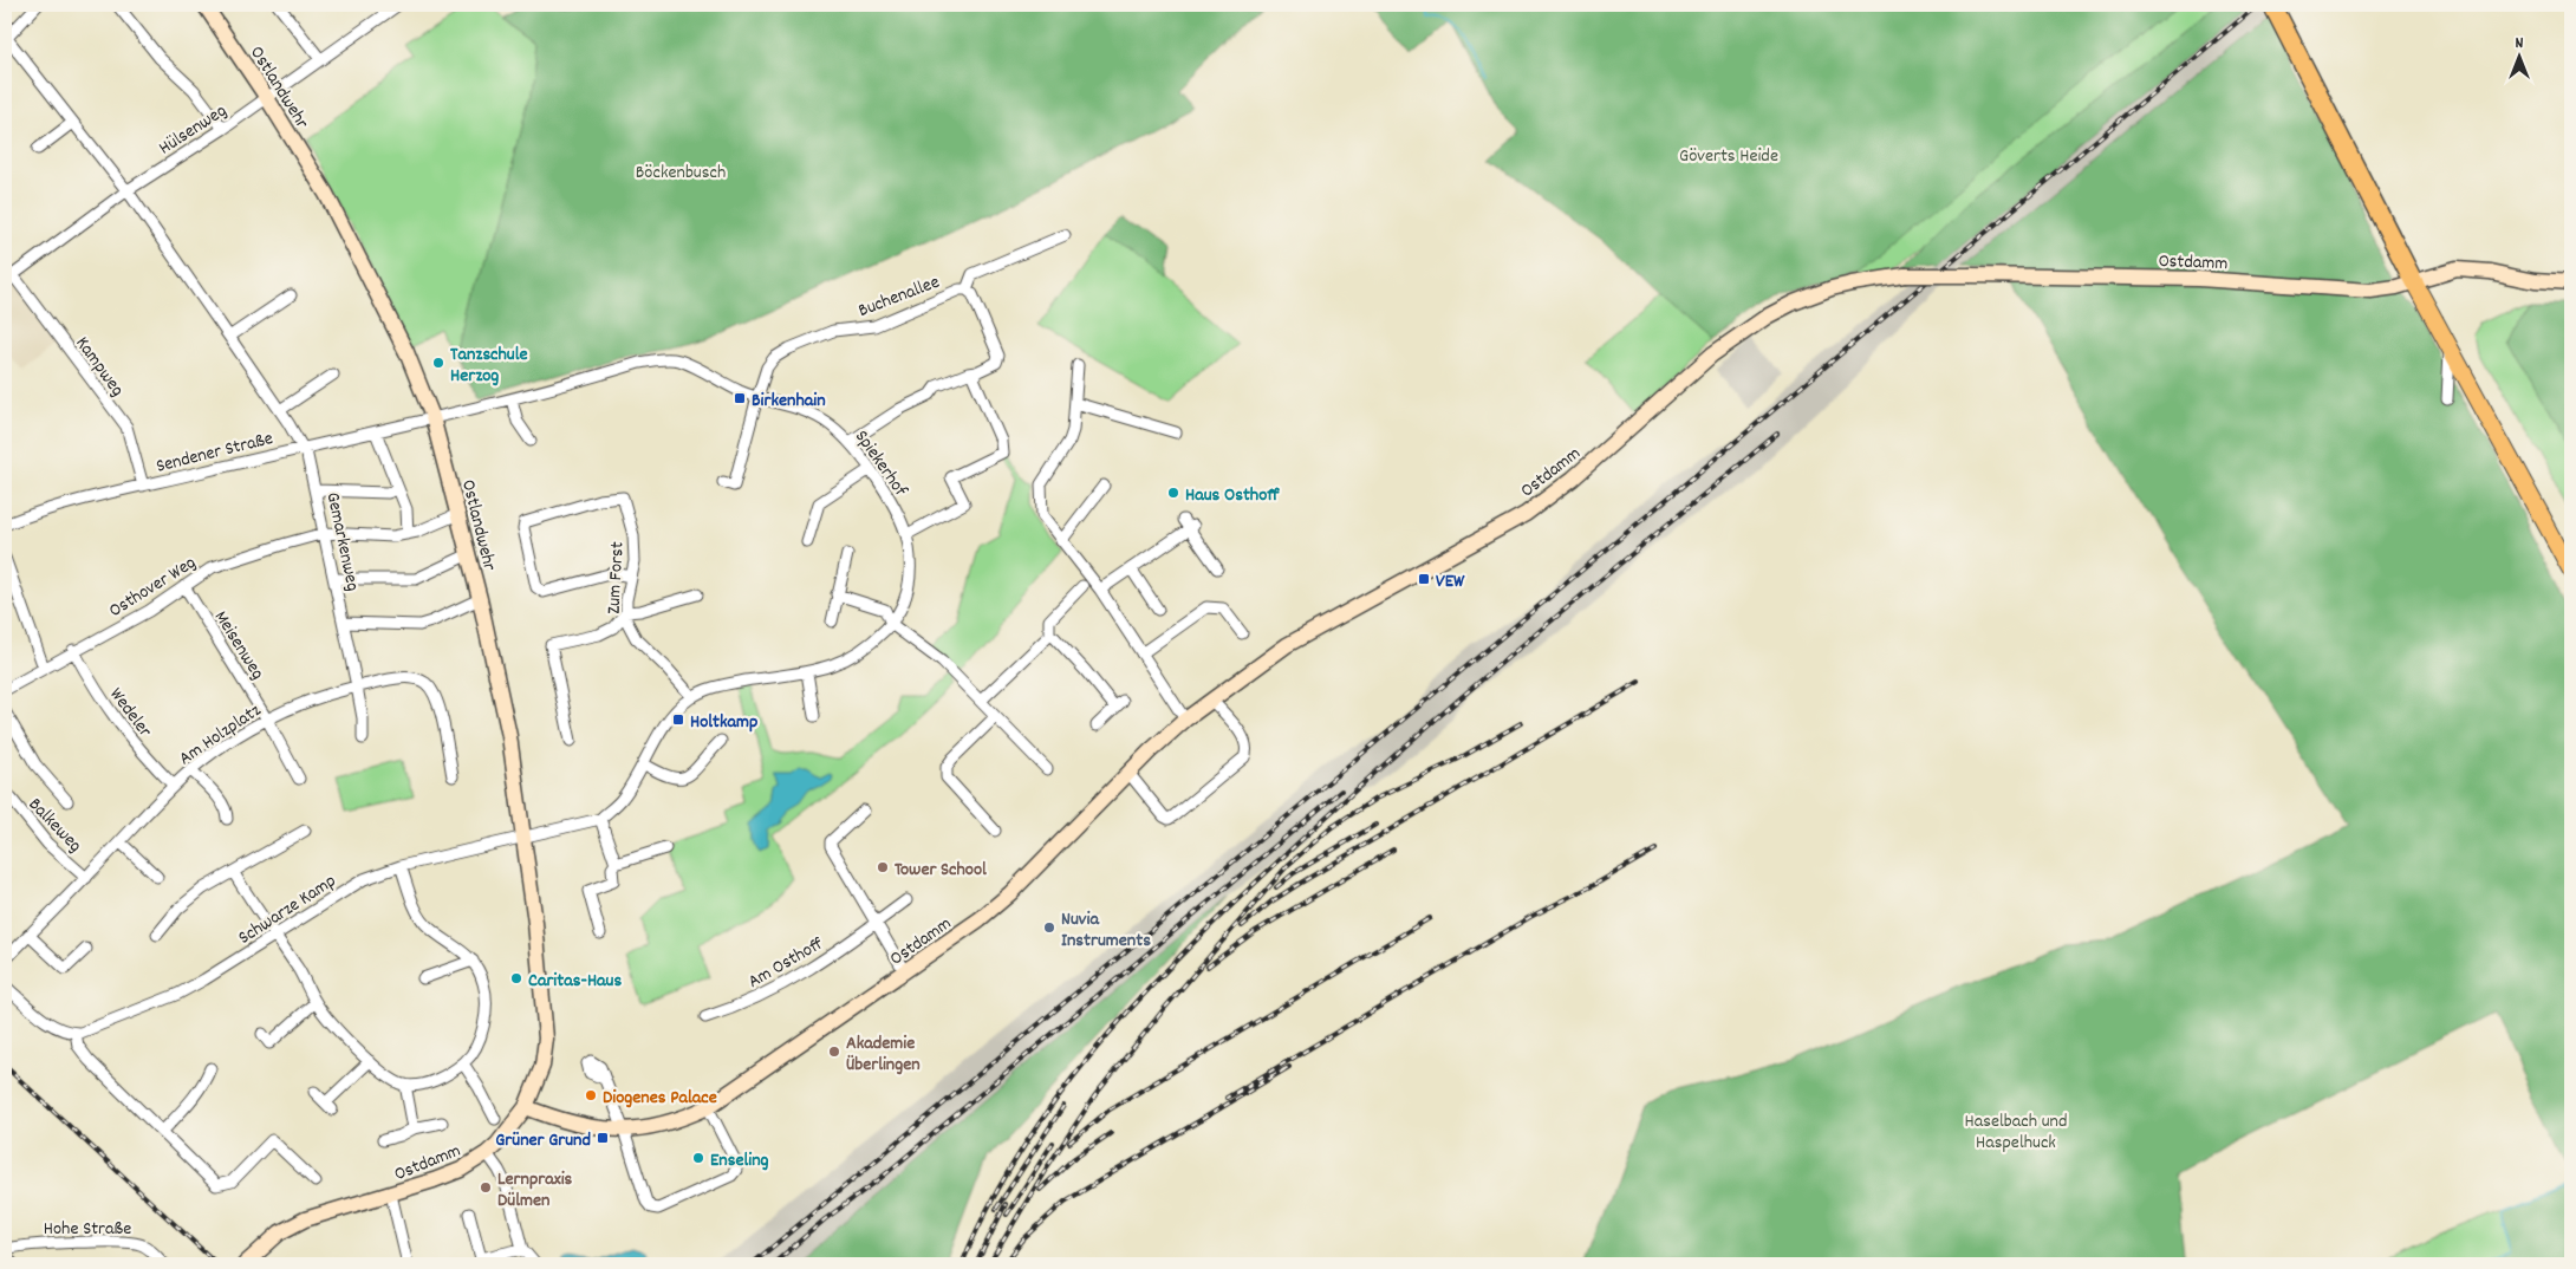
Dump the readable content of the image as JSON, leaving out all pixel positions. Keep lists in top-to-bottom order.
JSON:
{
  "streets": {
    "street": [
      "Ostlandwehr",
      "Hülsenweg",
      "Ostdamm",
      "Buchenallee",
      "Kampweg",
      "Sendener Straße",
      "Spiekerhof",
      "Gemarkenweg",
      "Zum Forst",
      "Osthover Weg",
      "Meisenweg",
      "Wedeler",
      "Am Holzplatz",
      "Balkeweg",
      "Schwarze Kamp",
      "Am Osthoff",
      "Hohe Straße"
    ]
  },
  "crossings": [
    ["Ostlandwehr", "Hülsenweg"],
    ["Ostlandwehr", "Ostdamm"],
    ["Ostlandwehr", "Sendener Straße"],
    ["Ostlandwehr", "Spiekerhof"],
    ["Ostlandwehr", "Osthover Weg"],
    ["Ostlandwehr", "Schwarze Kamp"],
    ["Hülsenweg", "Kampweg"],
    ["Hülsenweg", "Gemarkenweg"],
    ["Buchenallee", "Spiekerhof"],
    ["Kampweg", "Sendener Straße"],
    ["Sendener Straße", "Spiekerhof"],
    ["Sendener Straße", "Gemarkenweg"],
    ["Spiekerhof", "Zum Forst"],
    ["Gemarkenweg", "Osthover Weg"],
    ["Gemarkenweg", "Am Holzplatz"],
    ["Osthover Weg", "Meisenweg"],
    ["Osthover Weg", "Wedeler"],
    ["Meisenweg", "Am Holzplatz"],
    ["Wedeler", "Am Holzplatz"],
    ["Am Holzplatz", "Balkeweg"]
  ],
  "parks": ["Göverts Heide", "Böckenbusch", "Haselbach und Haspelhuck"],
  "places": {
    "other": [
      "Tanzschule Herzog",
      "Haus Osthoff",
      "Tower School",
      "Nuvia Instruments",
      "Caritas-Haus",
      "Akademie Überlingen",
      "Diogenes Palace",
      "Enseling",
      "Lernpraxis Dülmen"
    ],
    "transit": [
      "Birkenhain",
      "VEW",
      "Holtkamp",
      "Grüner Grund"
    ]
  },
  "north": "top"
}
